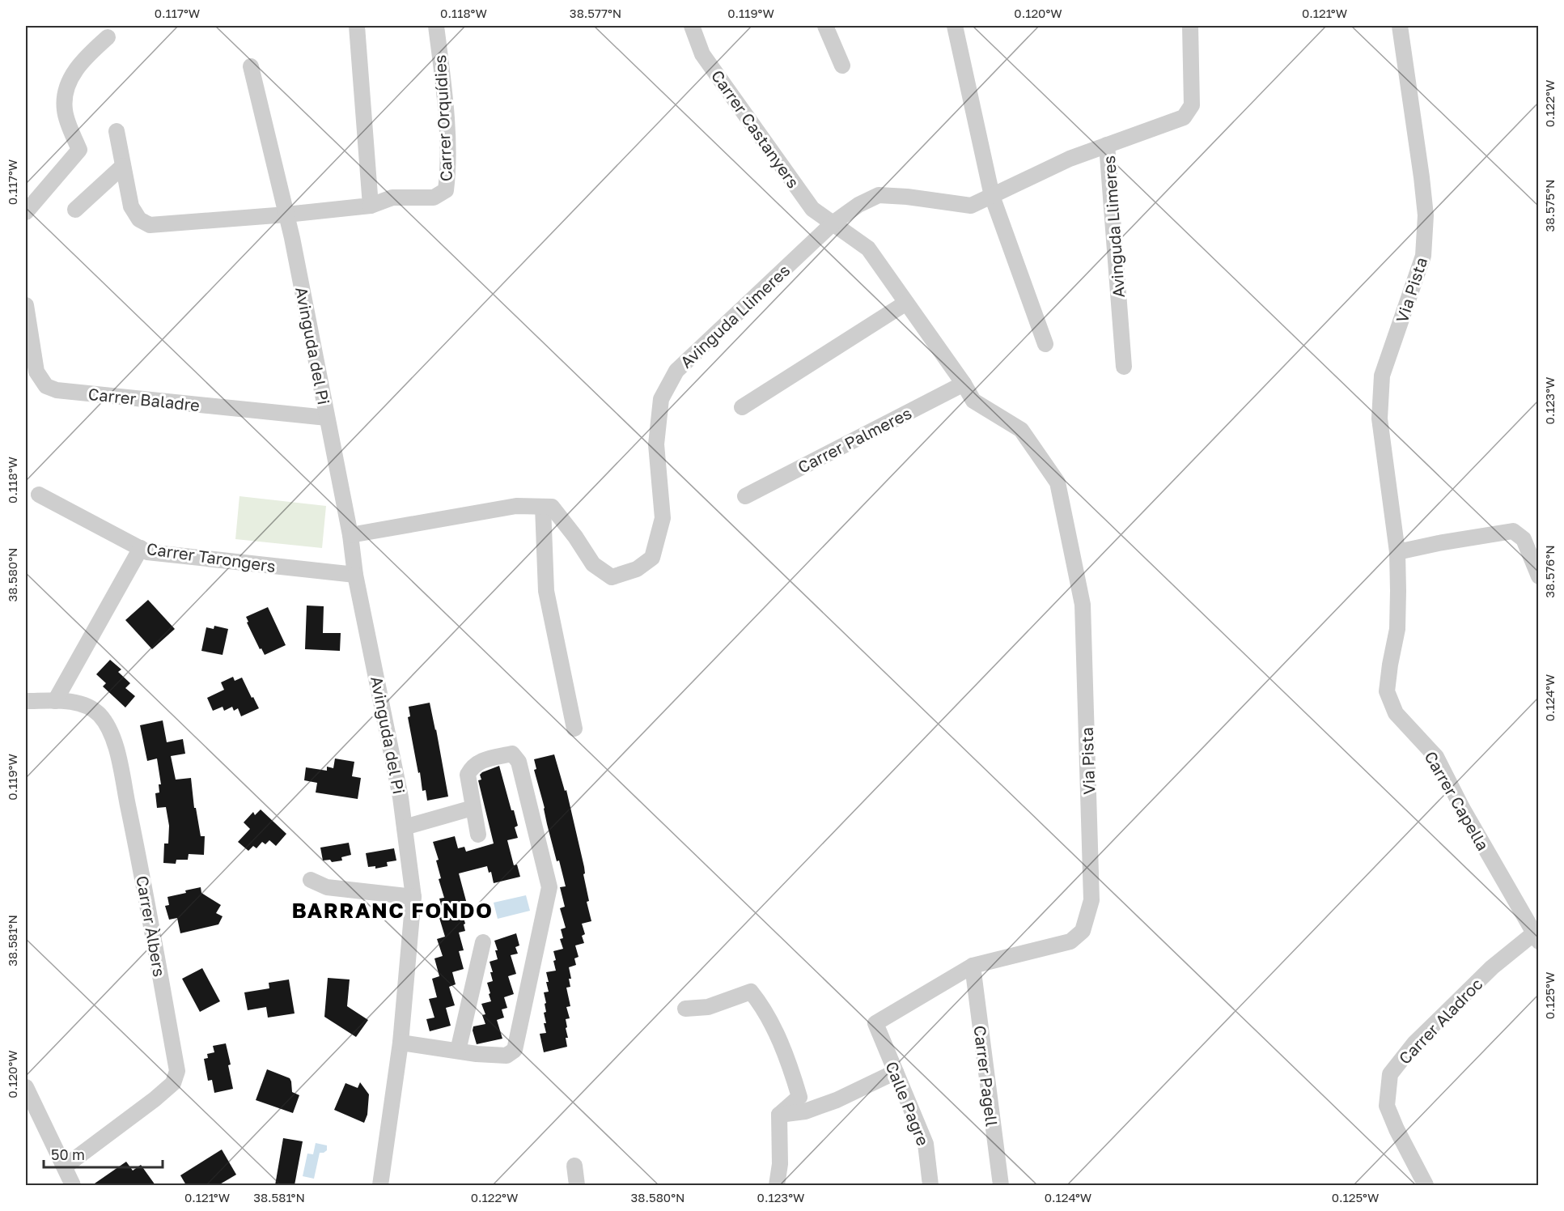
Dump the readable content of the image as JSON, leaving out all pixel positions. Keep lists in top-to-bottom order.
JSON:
{
  "streets": {
    "street": [
      "Carrer Orquídies",
      "Carrer Castanyers",
      "Avinguda Llimeres",
      "Via Pista",
      "Avinguda del Pi",
      "Carrer Baladre",
      "Carrer Palmeres",
      "Carrer Tarongers",
      "Carrer Capella",
      "Carrer Àlbers",
      "Carrer Aladroc",
      "Carrer Pagell",
      "Calle Pagre"
    ]
  },
  "crossings": [
    ["Carrer Castanyers", "Avinguda Llimeres"],
    ["Via Pista", "Carrer Palmeres"],
    ["Via Pista", "Carrer Capella"],
    ["Via Pista", "Carrer Pagell"],
    ["Via Pista", "Calle Pagre"],
    ["Avinguda del Pi", "Carrer Baladre"],
    ["Avinguda del Pi", "Carrer Tarongers"],
    ["Carrer Capella", "Carrer Aladroc"]
  ],
  "districts": ["BARRANC FONDO"],
  "scale_bar": "50 m",
  "coordinates": [
    "0.117°W",
    "0.118°W",
    "38.577°N",
    "0.119°W",
    "0.120°W",
    "0.121°W",
    "0.122°W",
    "38.575°N",
    "0.123°W",
    "38.576°N",
    "38.580°N",
    "0.124°W",
    "38.581°N",
    "0.125°W"
  ]
}
